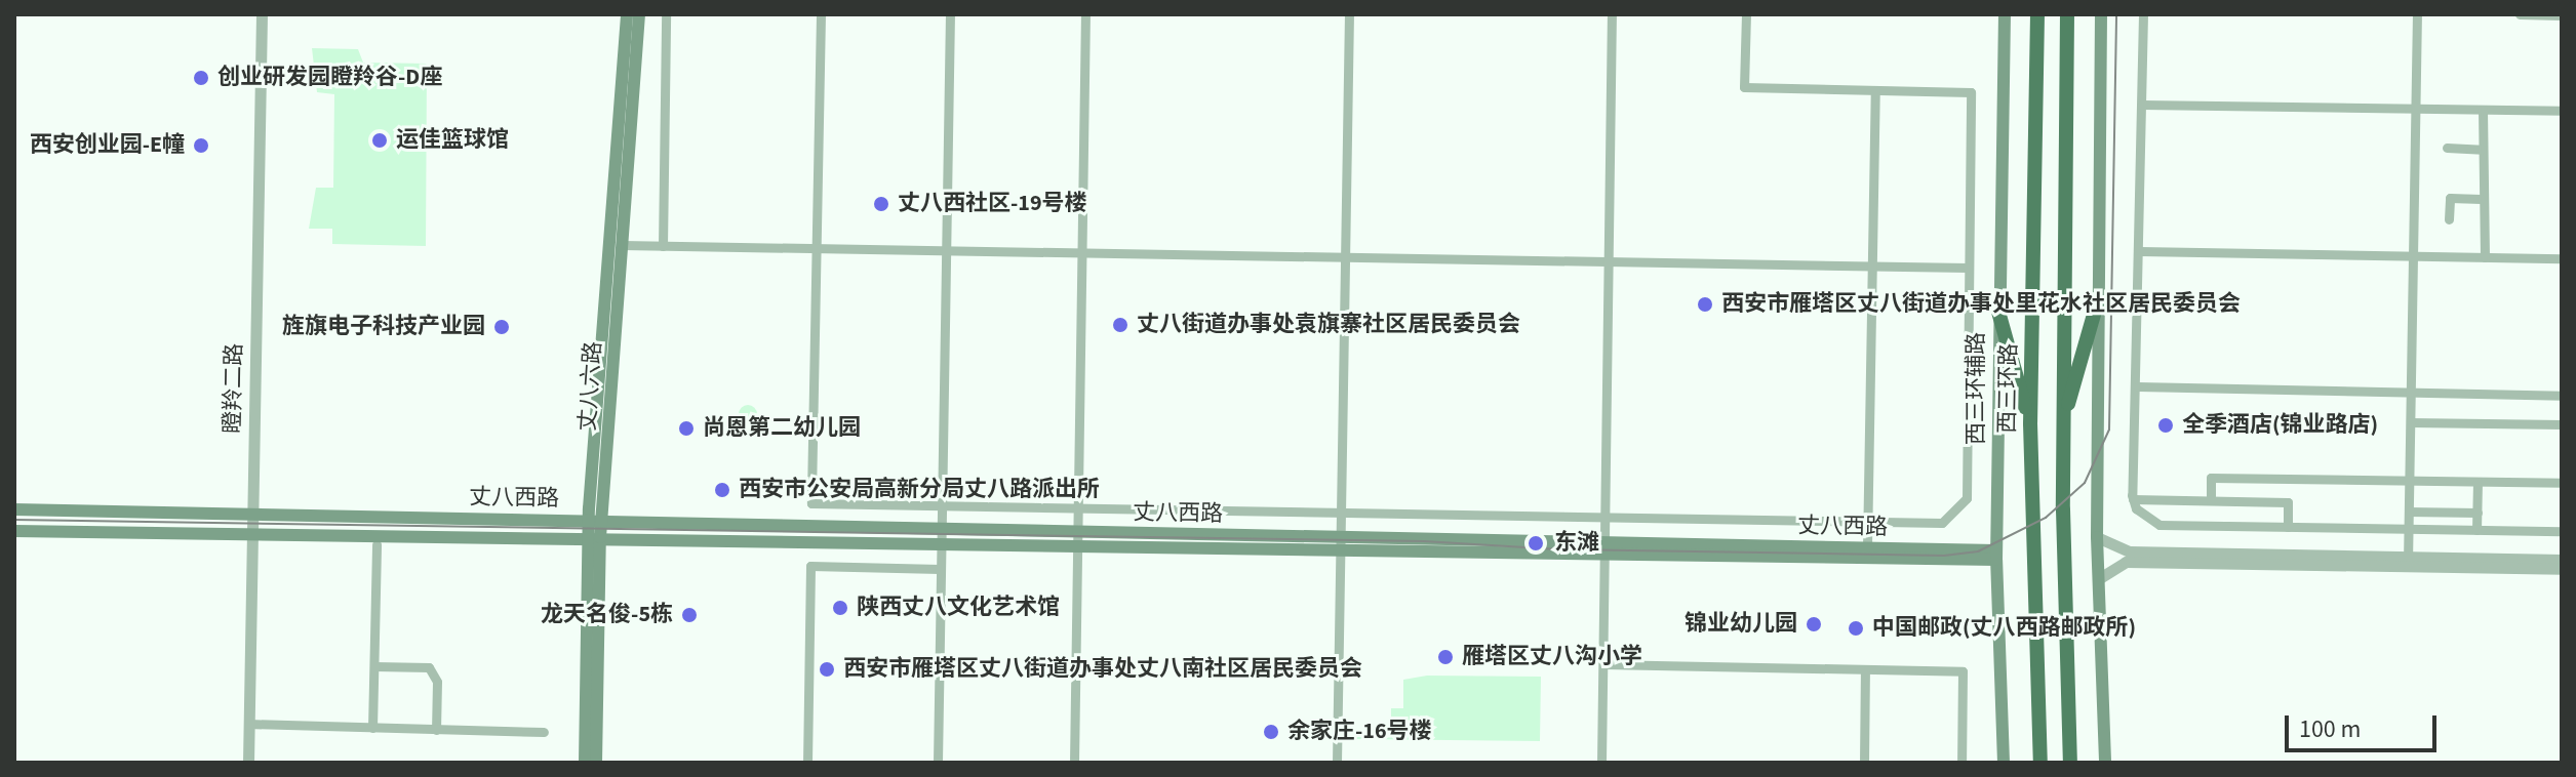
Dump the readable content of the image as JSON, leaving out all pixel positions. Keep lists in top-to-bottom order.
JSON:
{
  "streets": {
    "highway": ["西三环路"],
    "main road": ["丈八六路", "西三环辅路", "丈八西路"],
    "street": ["瞪羚二路"]
  },
  "crossings": [
    ["丈八六路", "丈八西路"],
    ["瞪羚二路", "丈八西路"],
    ["西三环辅路", "丈八西路"]
  ],
  "places": [
    "创业研发园瞪羚谷-D座",
    "运佳篮球馆",
    "西安创业园-E幢",
    "丈八西社区-19号楼",
    "西安市雁塔区丈八街道办事处里花水社区居民委员会",
    "丈八街道办事处袁旗寨社区居民委员会",
    "旌旗电子科技产业园",
    "全季酒店(锦业路店)",
    "尚恩第二幼儿园",
    "西安市公安局高新分局丈八路派出所",
    "东滩",
    "陕西丈八文化艺术馆",
    "龙天名俊-5栋",
    "锦业幼儿园",
    "中国邮政(丈八西路邮政所)",
    "雁塔区丈八沟小学",
    "西安市雁塔区丈八街道办事处丈八南社区居民委员会",
    "余家庄-16号楼"
  ],
  "scale_bar": "100 m"
}
